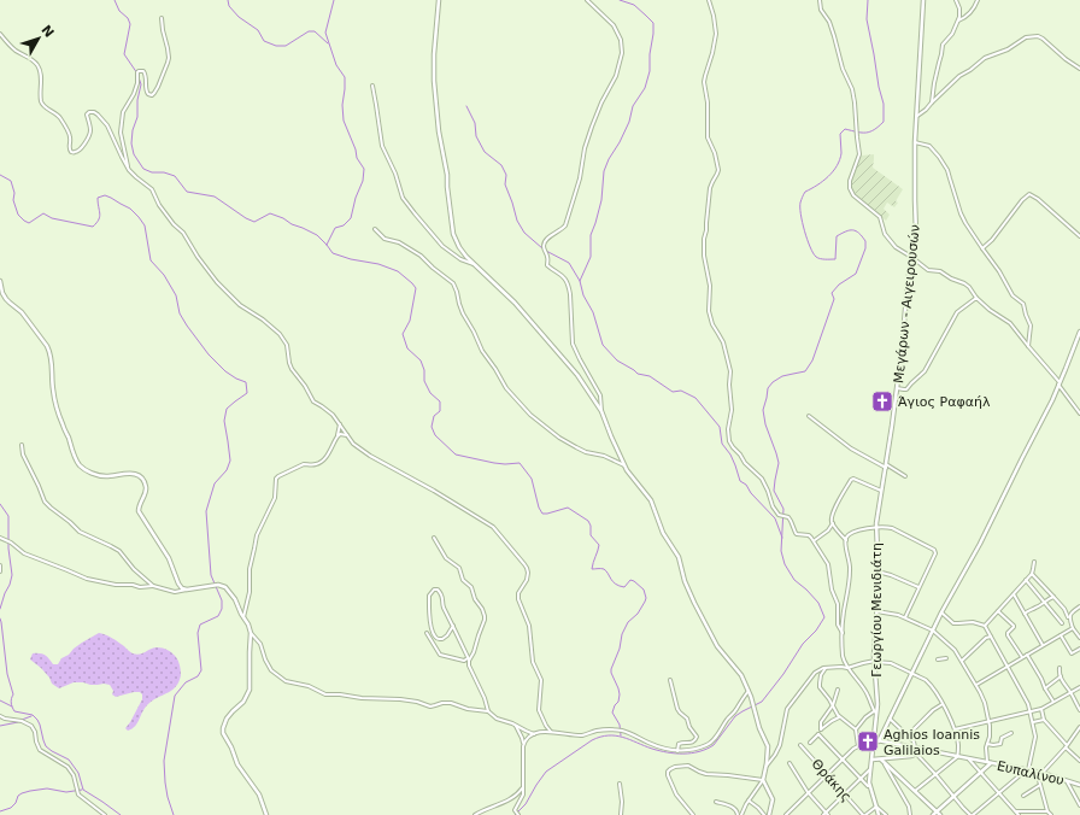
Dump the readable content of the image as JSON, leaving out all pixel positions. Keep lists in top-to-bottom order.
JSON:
{
  "streets": {
    "street": [
      "Μεγάρων - Αιγειρουσών",
      "Γεωργίου Μενιδιάτη",
      "Ευπαλίνου",
      "Θράκης"
    ]
  },
  "crossings": [
    ["Μεγάρων - Αιγειρουσών", "Γεωργίου Μενιδιάτη"],
    ["Γεωργίου Μενιδιάτη", "Ευπαλίνου"]
  ],
  "places": {
    "church": ["Άγιος Ραφαήλ", "Aghios Ioannis Galilaios"]
  },
  "north": "top right"
}
